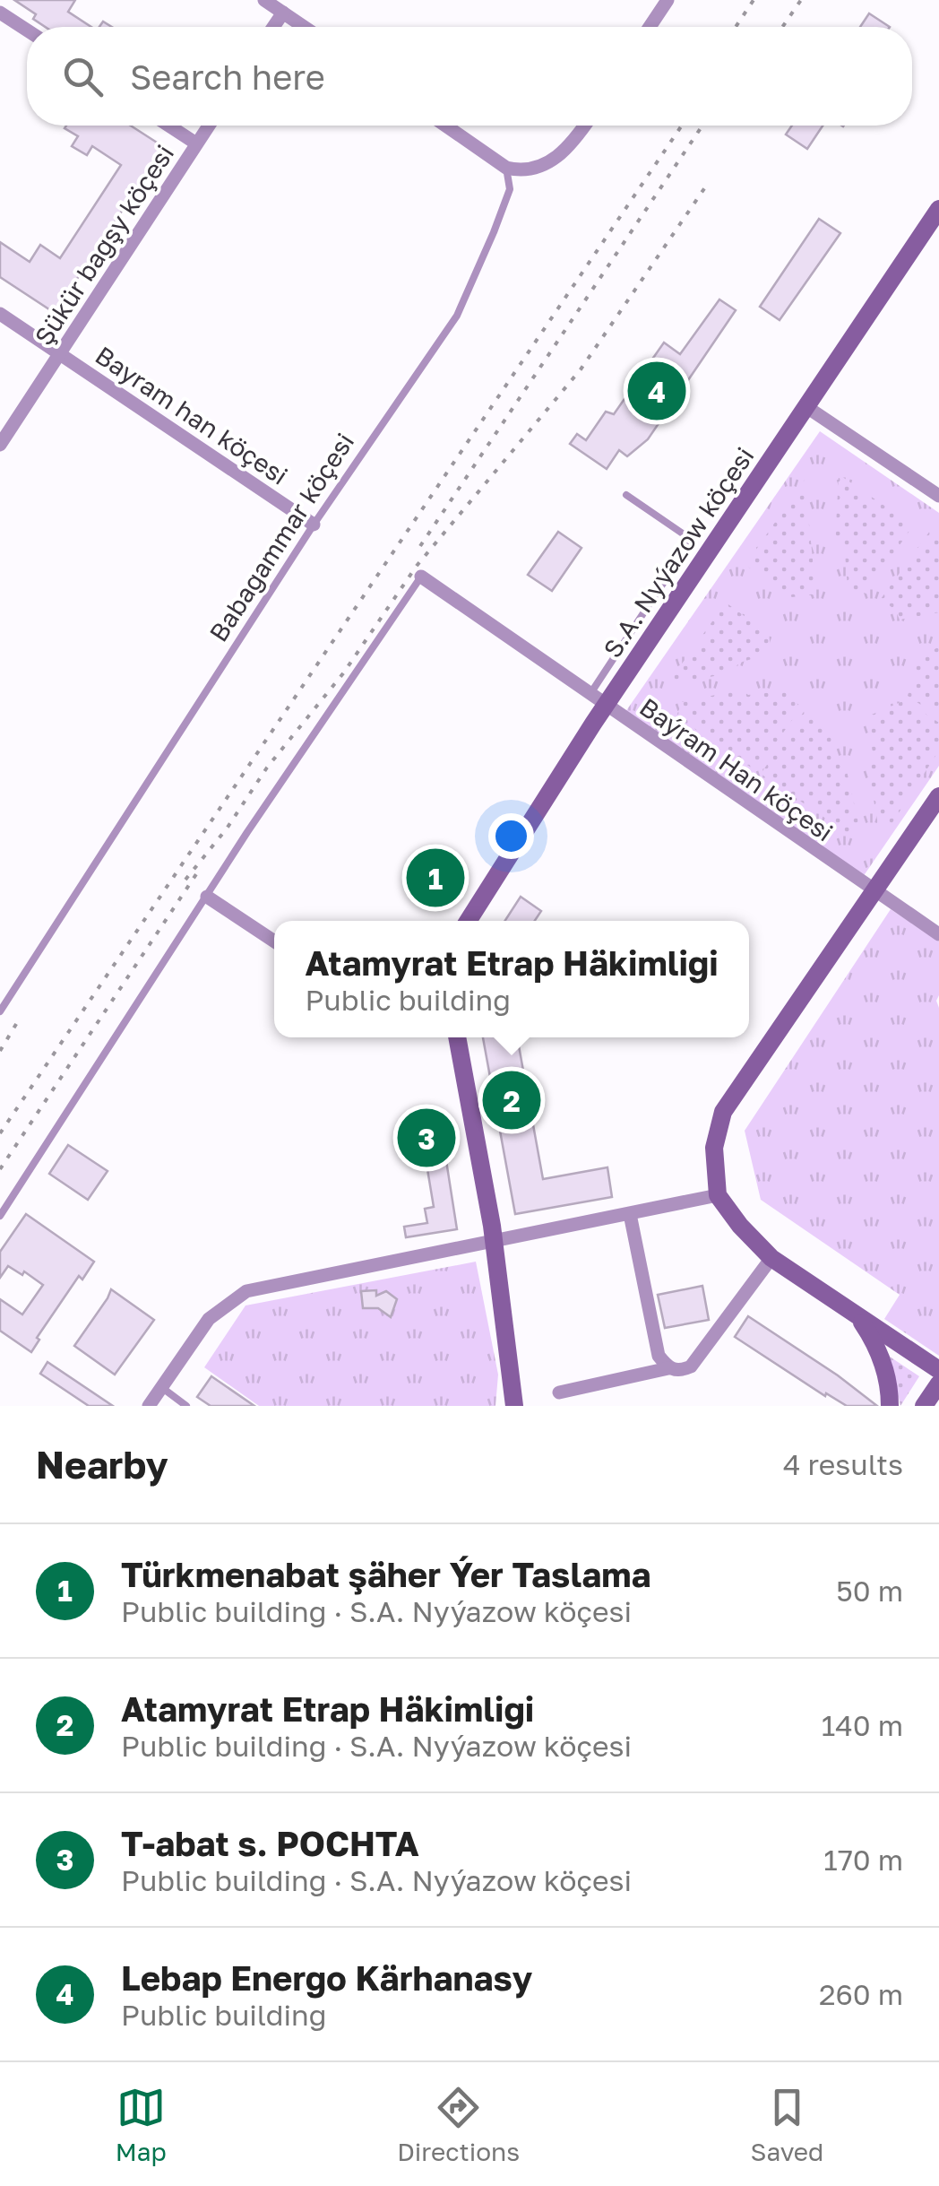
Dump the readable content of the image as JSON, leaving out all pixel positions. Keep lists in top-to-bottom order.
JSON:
{
  "streets": {
    "street": [
      "Şükür bagşy köçesi",
      "Bayram han köçesi",
      "S.A. Nyýazow köçesi",
      "Baýram Han köçesi"
    ],
    "lane": ["Babagammar köçesi"]
  },
  "crossings": [
    ["Şükür bagşy köçesi", "Bayram han köçesi"],
    ["Bayram han köçesi", "Babagammar köçesi"],
    ["S.A. Nyýazow köçesi", "Baýram Han köçesi"]
  ],
  "page": {
    "search": "Search here",
    "pins": [
      "4",
      "1",
      "2",
      "3"
    ],
    "popup": ["Atamyrat Etrap Häkimligi", "Public building"],
    "heading": ["Nearby", "4 results"],
    "list": [
      {
        "mark": "1",
        "name": "Türkmenabat şäher Ýer Taslama",
        "note": "Public building · S.A. Nyýazow köçesi",
        "value": "50 m"
      },
      {
        "mark": "2",
        "name": "Atamyrat Etrap Häkimligi",
        "note": "Public building · S.A. Nyýazow köçesi",
        "value": "140 m"
      },
      {
        "mark": "3",
        "name": "T-abat s. POCHTA",
        "note": "Public building · S.A. Nyýazow köçesi",
        "value": "170 m"
      },
      {
        "mark": "4",
        "name": "Lebap Energo Kärhanasy",
        "note": "Public building",
        "value": "260 m"
      }
    ],
    "nav": ["Map", "Directions", "Saved"]
  }
}
